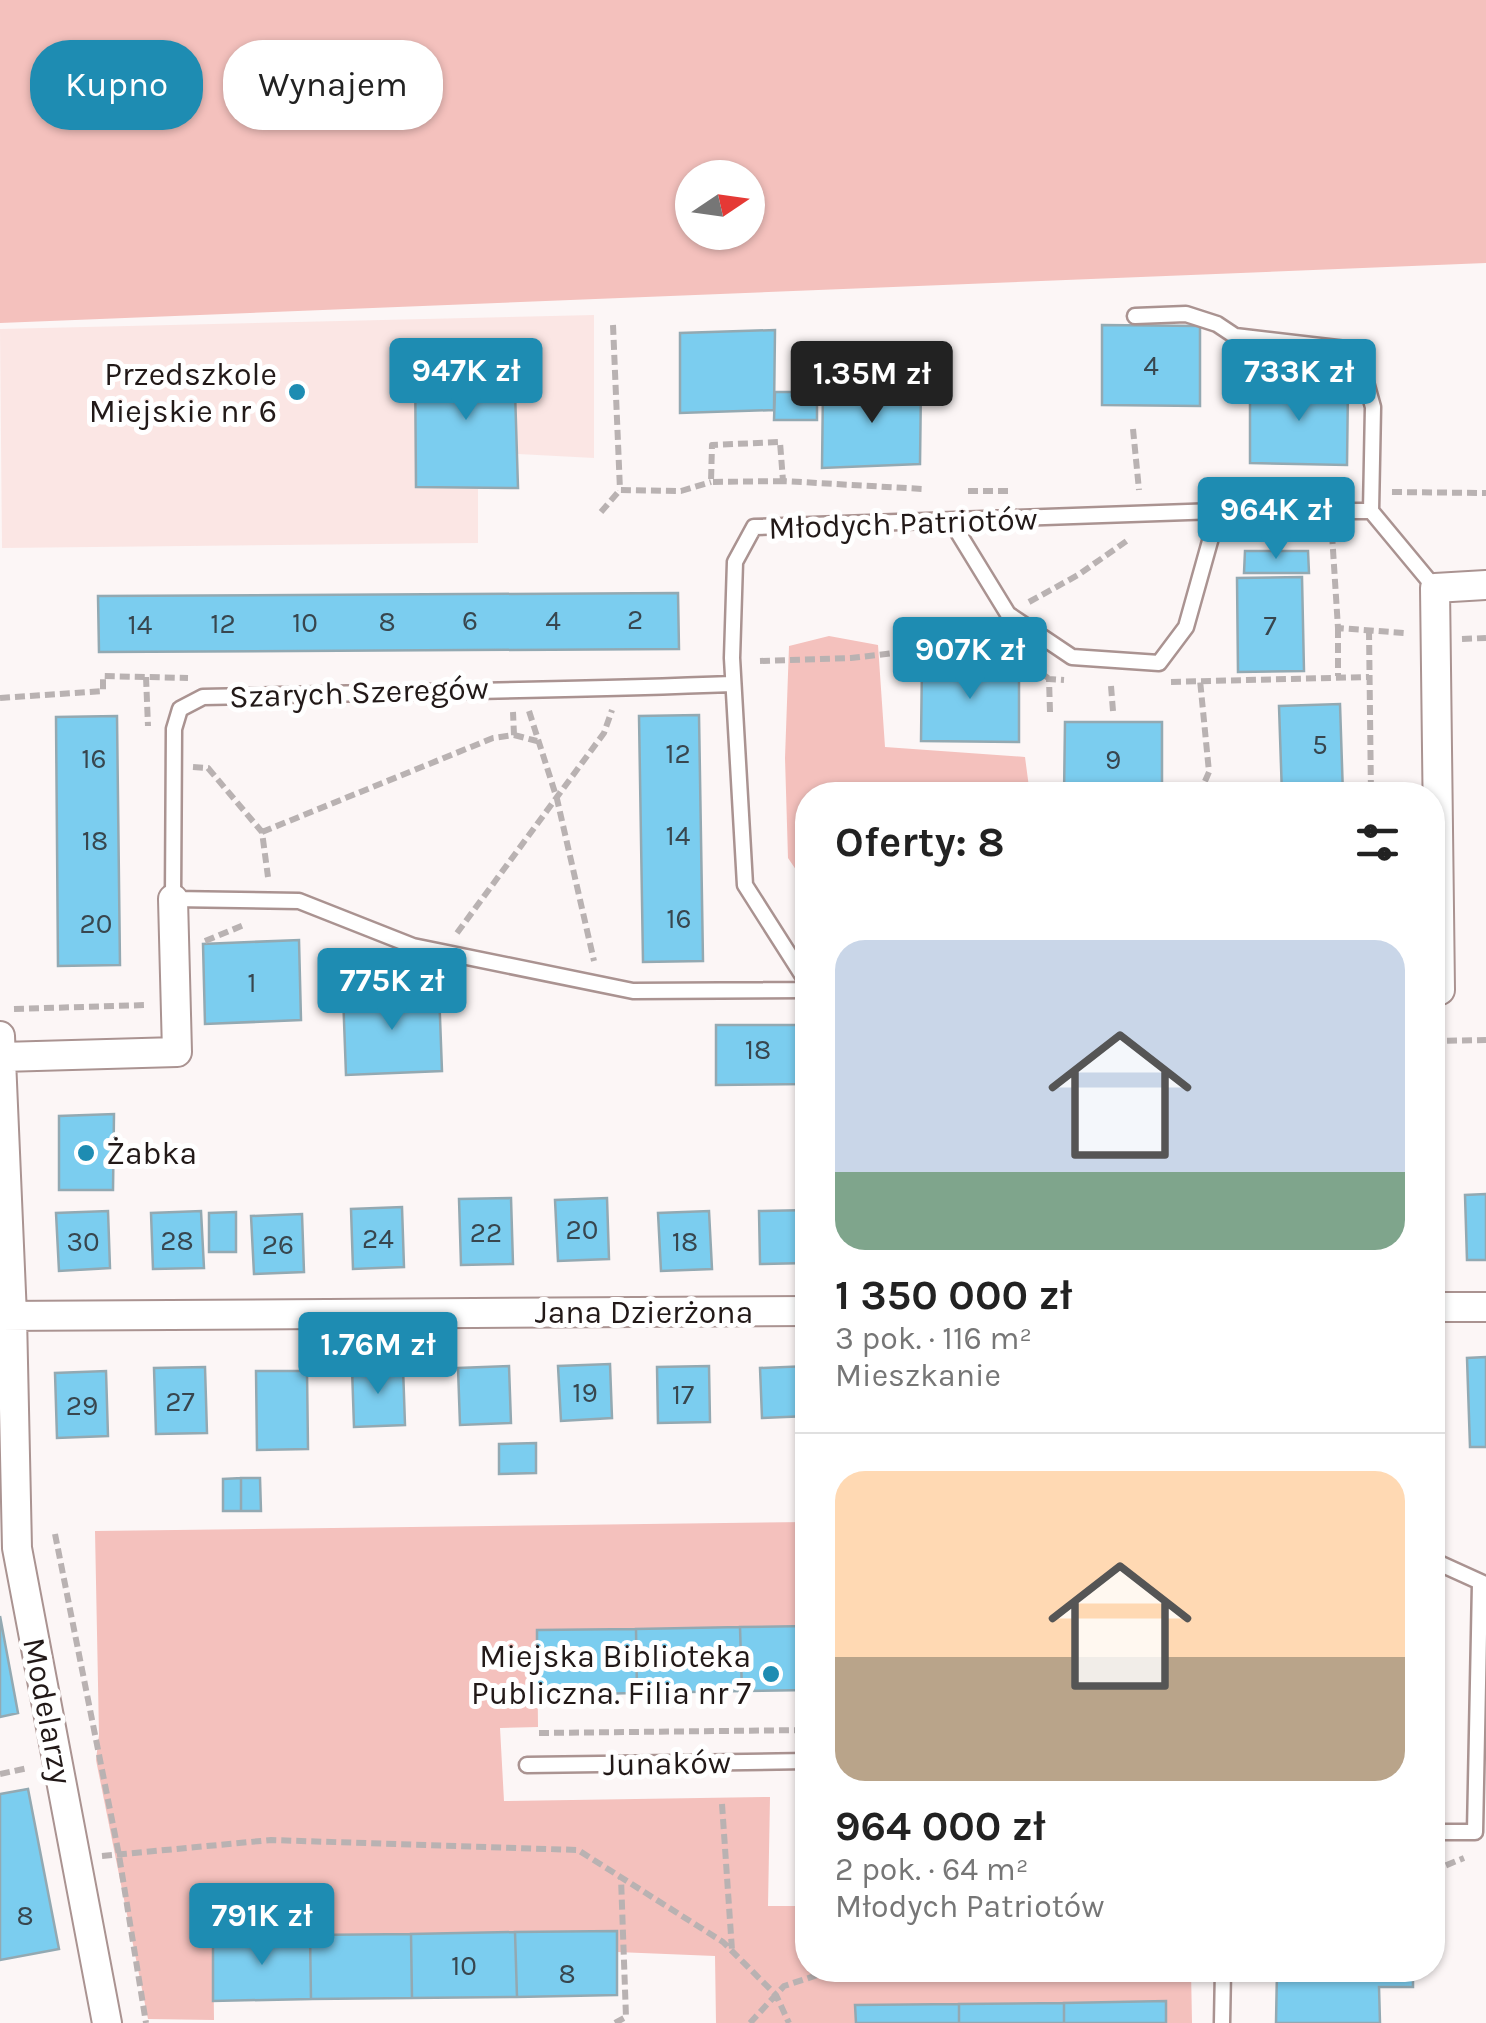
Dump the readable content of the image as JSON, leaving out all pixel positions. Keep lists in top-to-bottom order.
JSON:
{
  "streets": {
    "street": ["Szarych Szeregów", "Jana Dzierżona", "Modelarzy"],
    "lane": ["Młodych Patriotów", "Junaków"]
  },
  "crossings": [
    ["Młodych Patriotów", "Szarych Szeregów"],
    ["Szarych Szeregów", "Modelarzy"],
    ["Jana Dzierżona", "Modelarzy"]
  ],
  "places": ["Przedszkole Miejskie nr 6", "Żabka", "Miejska Biblioteka Publiczna. Filia nr 7"],
  "house_numbers": [
    "4",
    "2",
    "6",
    "4",
    "8",
    "10",
    "12",
    "14",
    "7",
    "5",
    "12",
    "16",
    "9",
    "14",
    "18",
    "16",
    "20",
    "1",
    "18",
    "20",
    "22",
    "24",
    "28",
    "30",
    "18",
    "26",
    "19",
    "17",
    "27",
    "29",
    "8",
    "10",
    "8"
  ],
  "north": "right",
  "page": {
    "chip": ["Kupno", "Wynajem"],
    "price": [
      "947K zł",
      "733K zł",
      "1.35M zł",
      "964K zł",
      "907K zł",
      "775K zł",
      "1.76M zł",
      "791K zł"
    ],
    "heading": "Oferty: 8",
    "list": [
      {
        "name": "1 350 000 zł",
        "note": "3 pok. · 116 m² · Mieszkanie"
      },
      {
        "name": "964 000 zł",
        "note": "2 pok. · 64 m² · Młodych Patriotów"
      }
    ]
  }
}
